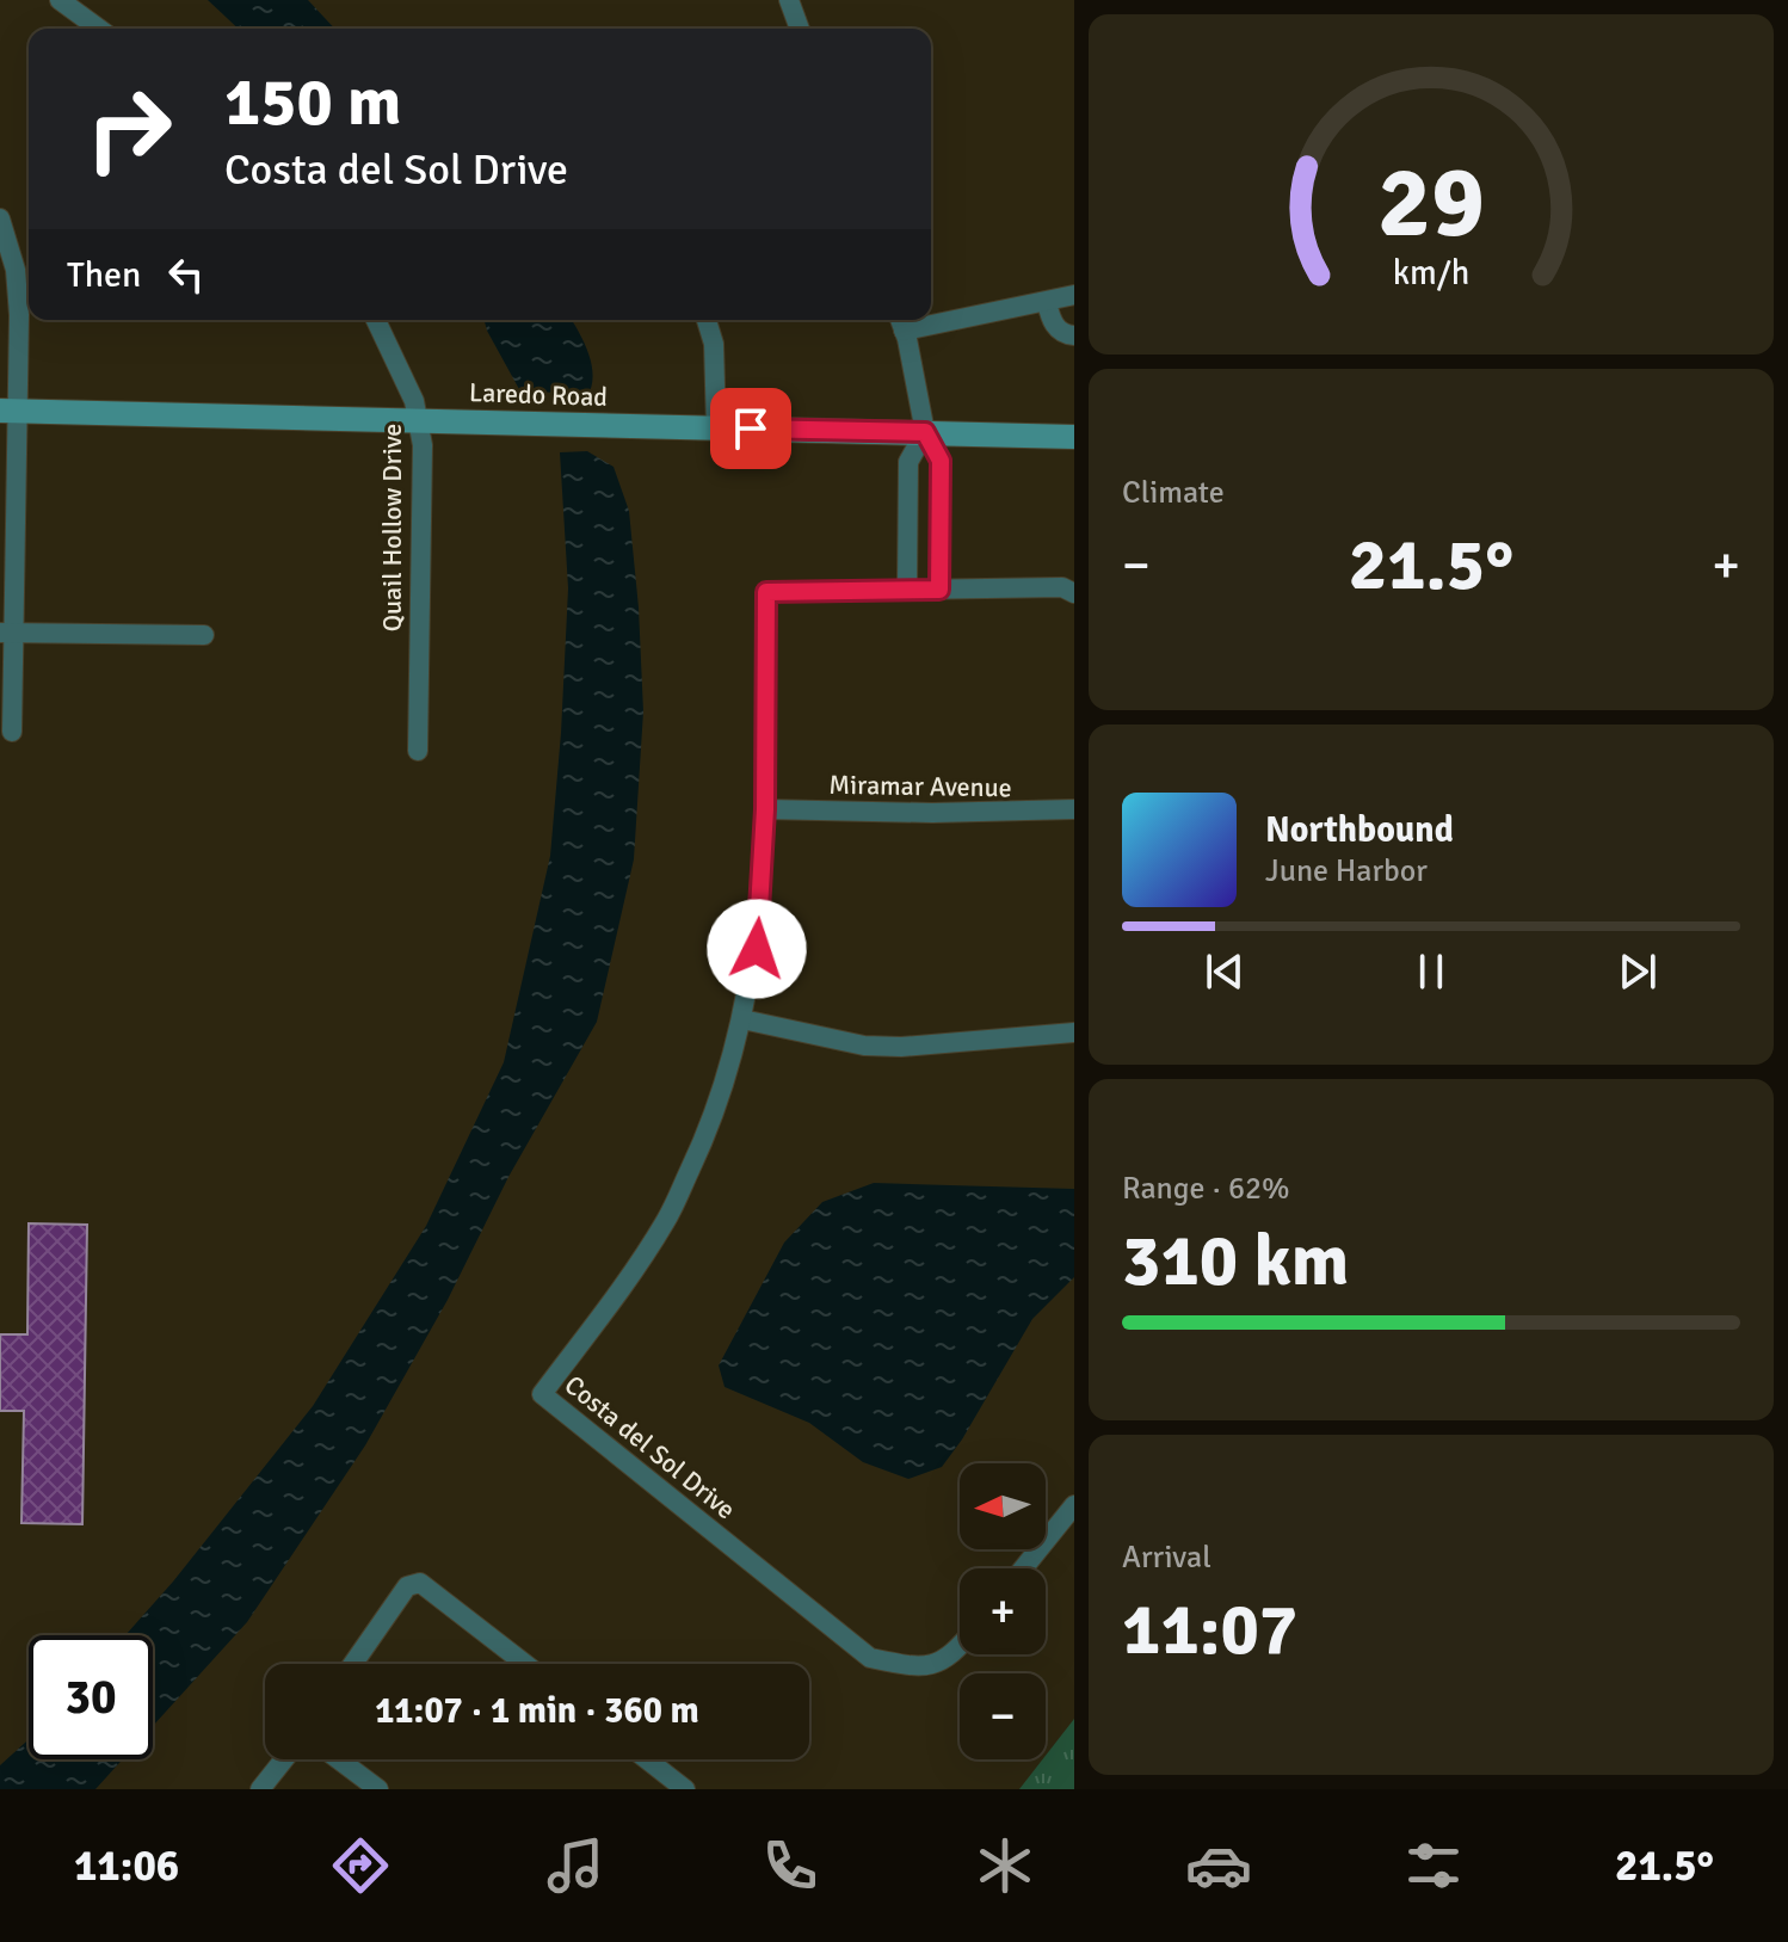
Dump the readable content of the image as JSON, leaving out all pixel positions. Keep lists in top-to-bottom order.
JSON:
{
  "streets": {
    "street": [
      "Laredo Road",
      "Quail Hollow Drive",
      "Miramar Avenue",
      "Costa del Sol Drive"
    ]
  },
  "crossings": [
    ["Laredo Road", "Quail Hollow Drive"],
    ["Miramar Avenue", "Costa del Sol Drive"]
  ],
  "north": "left",
  "page": {
    "turn": ["150 m", "Costa del Sol Drive"],
    "then": "Then",
    "tile": [
      "Climate",
      ["Range · 62%", "310 km"],
      ["Arrival", "11:07"]
    ],
    "heat": ["−", "21.5°", "+"],
    "song": ["Northbound", "June Harbor"],
    "map_buttons": ["+", "−"],
    "limit": "30",
    "trip": "11:07 · 1 min · 360 m",
    "tabs": ["11:06", "21.5°"],
    "gauge": ["29", "km/h"]
  }
}
